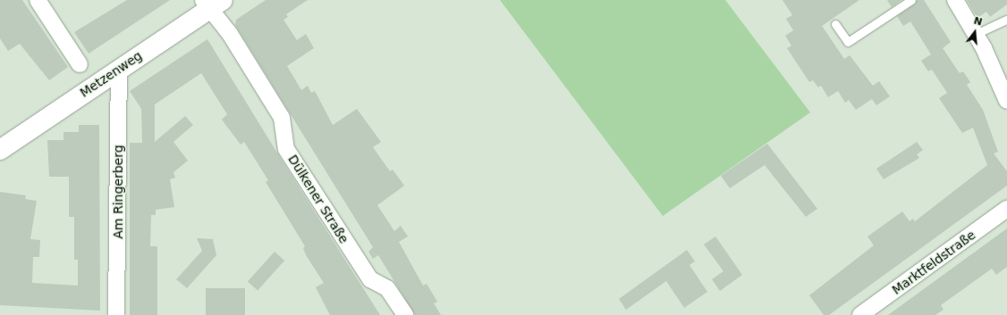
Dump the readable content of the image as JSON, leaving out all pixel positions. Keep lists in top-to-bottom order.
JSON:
{
  "streets": {
    "main road": ["Metzenweg"],
    "street": ["Am Ringerberg", "Dülkener Straße", "Marktfeldstraße"]
  },
  "crossings": [
    ["Metzenweg", "Am Ringerberg"],
    ["Metzenweg", "Dülkener Straße"]
  ],
  "north": "top"
}
